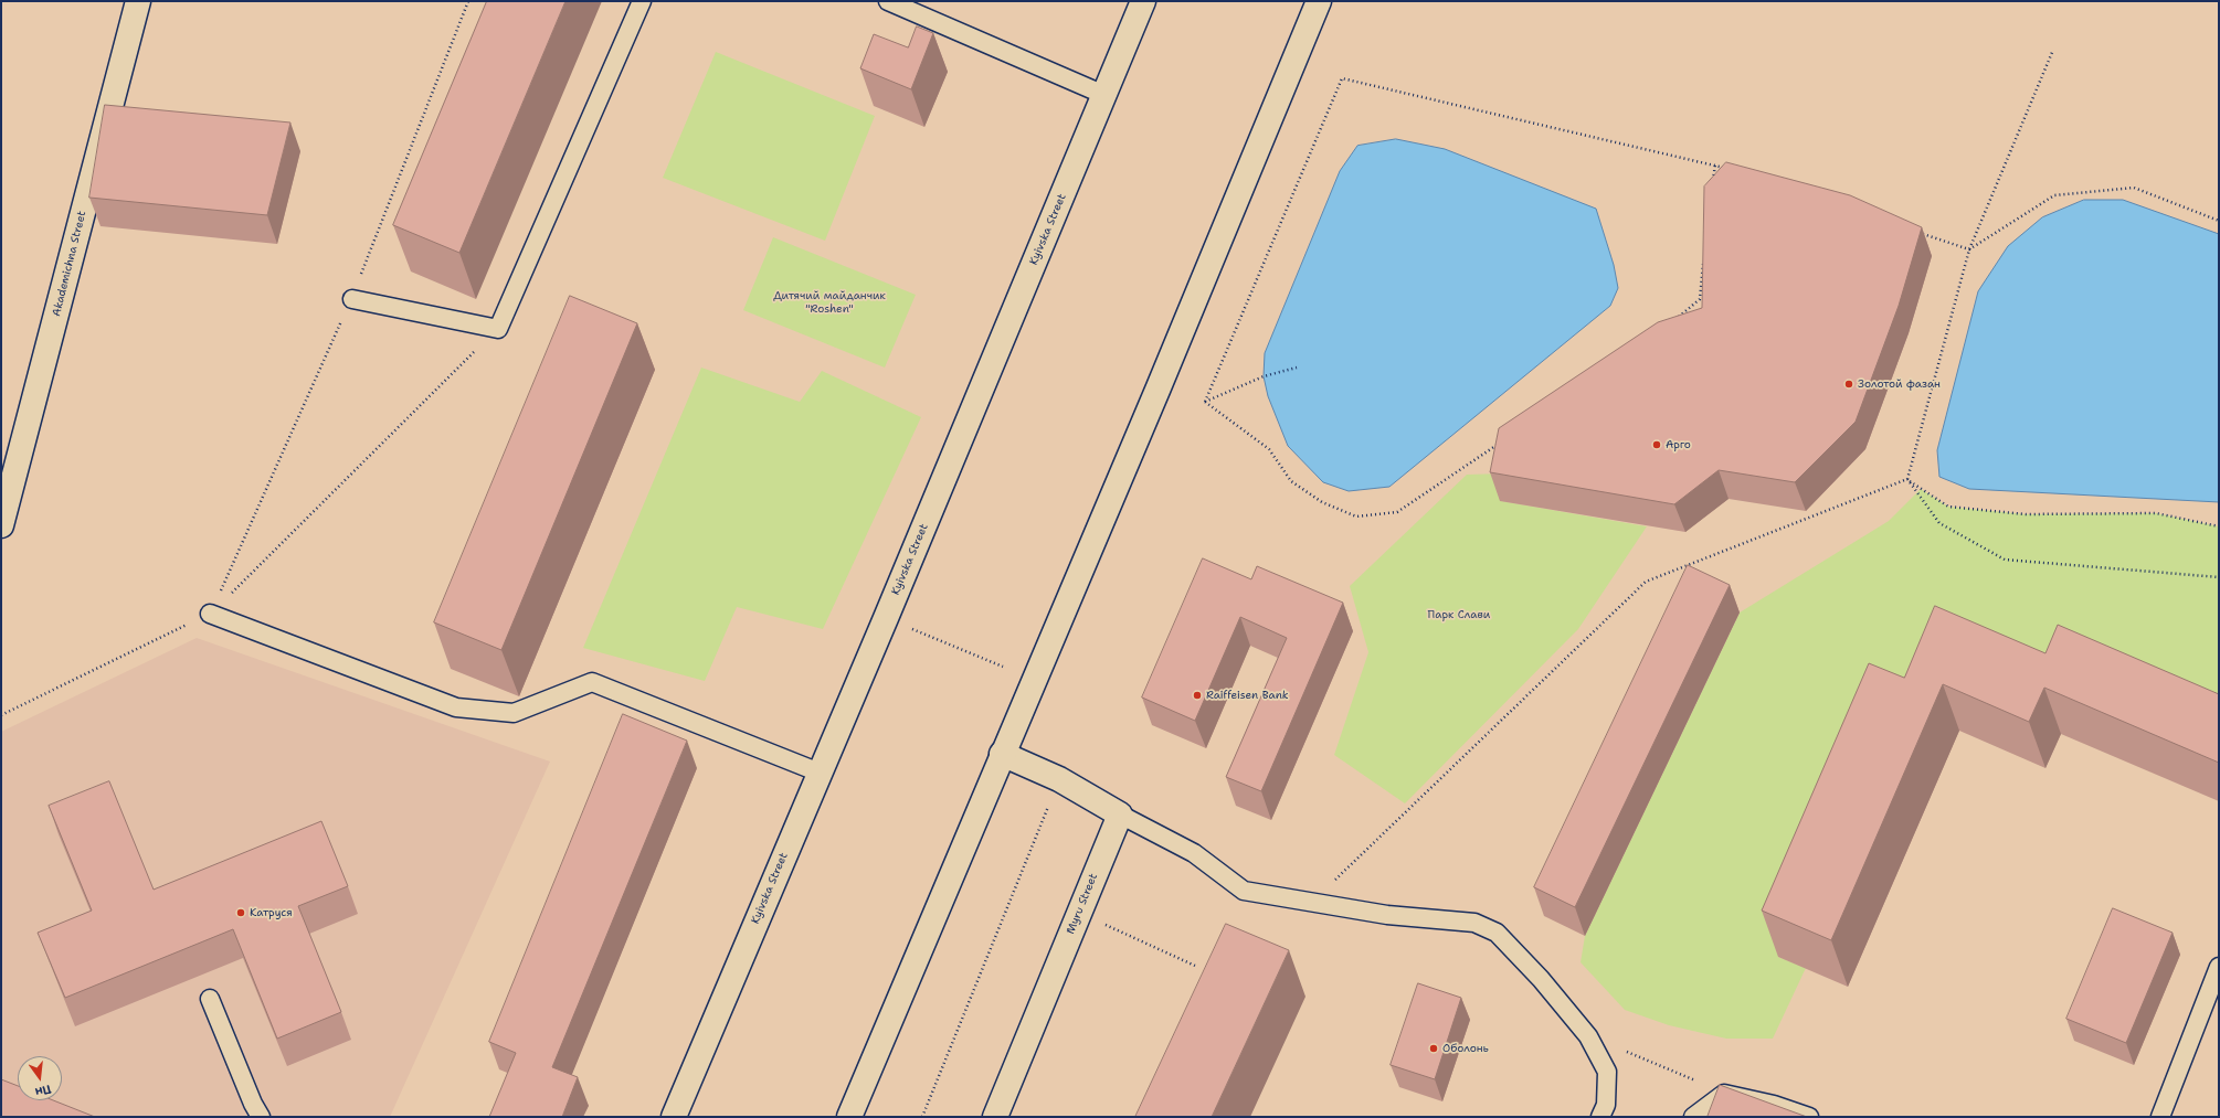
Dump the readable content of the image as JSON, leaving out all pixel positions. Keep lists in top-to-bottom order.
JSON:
{
  "streets": {
    "street": ["Kyivska Street", "Akademichna Street", "Myru Street"]
  },
  "parks": ["Дитячий майданчик \"Roshen\"", "Парк Слави"],
  "places": [
    "Золотой фазан",
    "Арго",
    "Raiffeisen Bank",
    "Катруся",
    "Оболонь"
  ],
  "north": "bottom"
}
